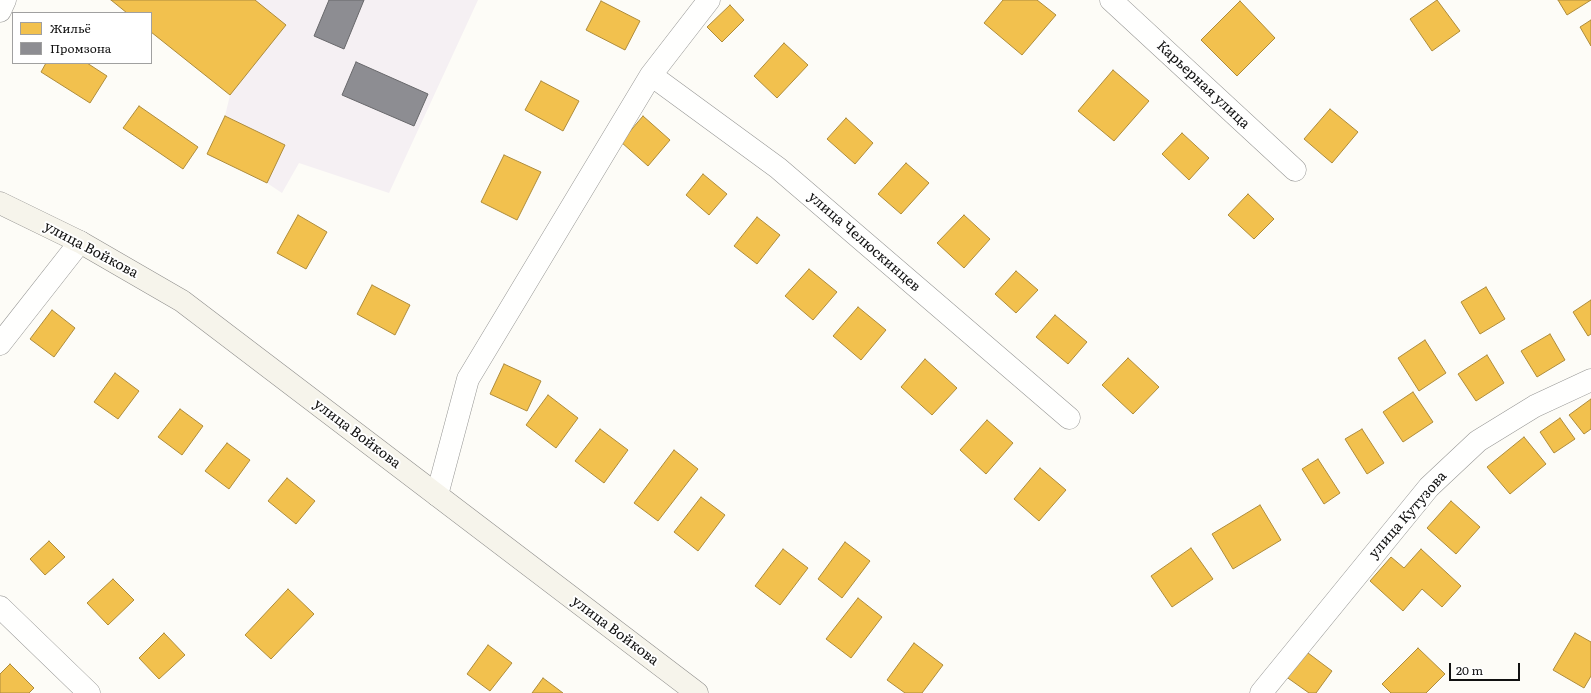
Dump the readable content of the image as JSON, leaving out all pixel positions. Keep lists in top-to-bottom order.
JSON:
{
  "streets": {
    "main road": ["улица Войкова"],
    "street": ["Карьерная улица", "улица Челюскинцев", "улица Кутузова"]
  },
  "legend": ["Жильё", "Промзона"],
  "scale_bar": "20 m"
}
